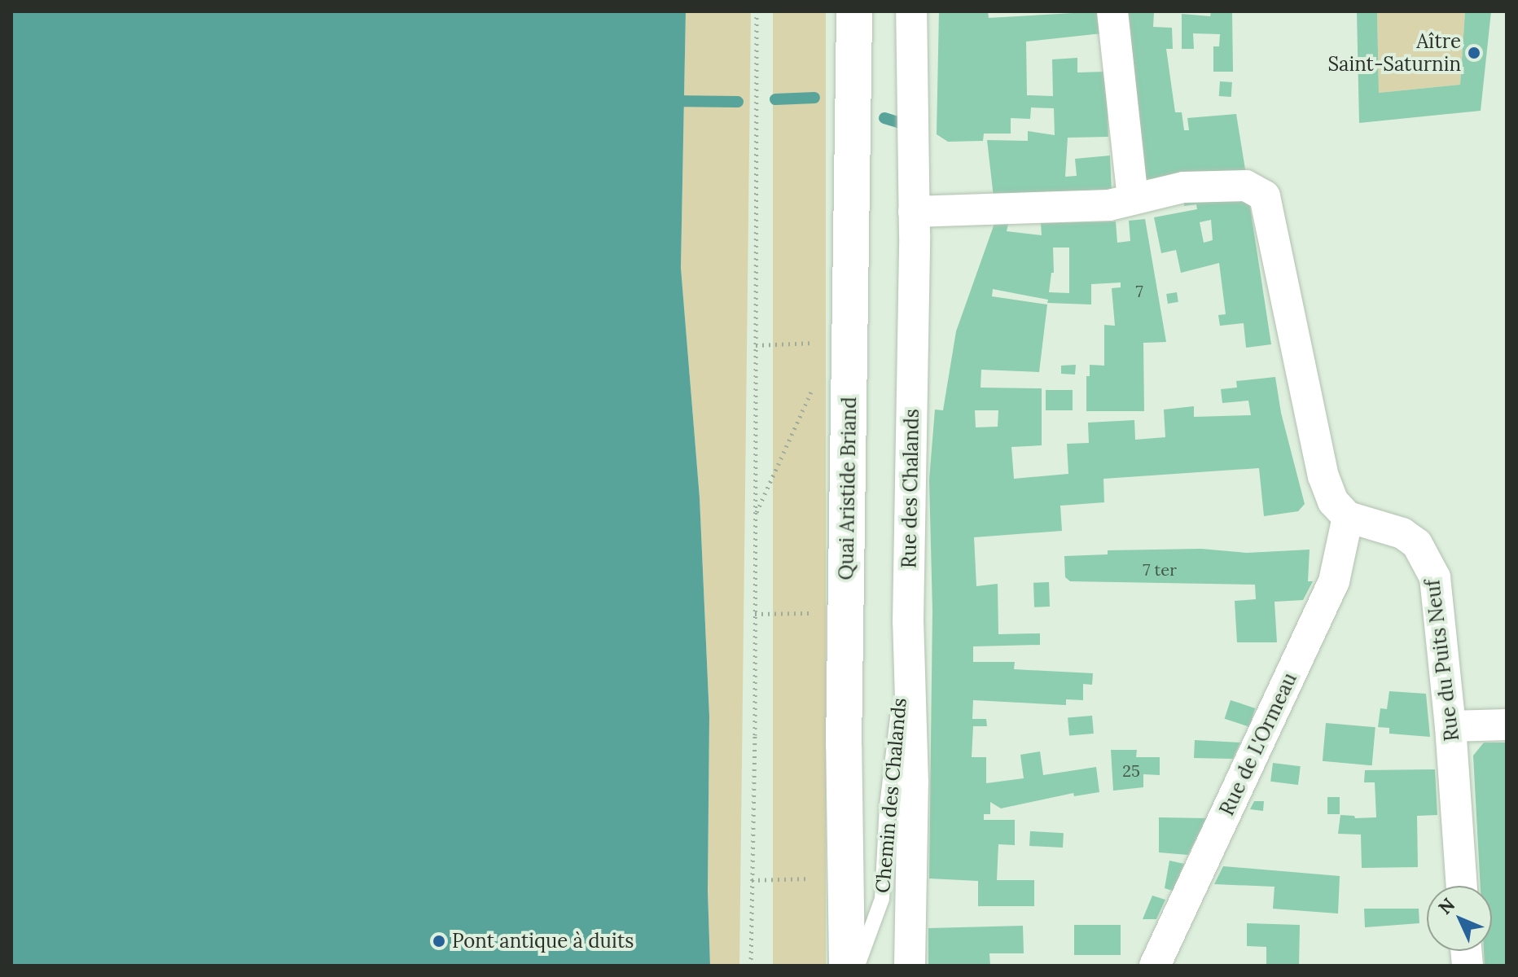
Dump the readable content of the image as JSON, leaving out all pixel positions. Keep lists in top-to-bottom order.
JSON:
{
  "streets": {
    "main road": ["Quai Aristide Briand"],
    "street": ["Rue des Chalands", "Rue du Puits Neuf", "Rue de L'Ormeau"],
    "lane": ["Chemin des Chalands"]
  },
  "crossings": [
    ["Rue des Chalands", "Chemin des Chalands"],
    ["Rue du Puits Neuf", "Rue de L'Ormeau"]
  ],
  "places": ["Aître Saint-Saturnin", "Pont antique à duits"],
  "house_numbers": ["7", "7 ter", "25"],
  "north": "top left"
}
